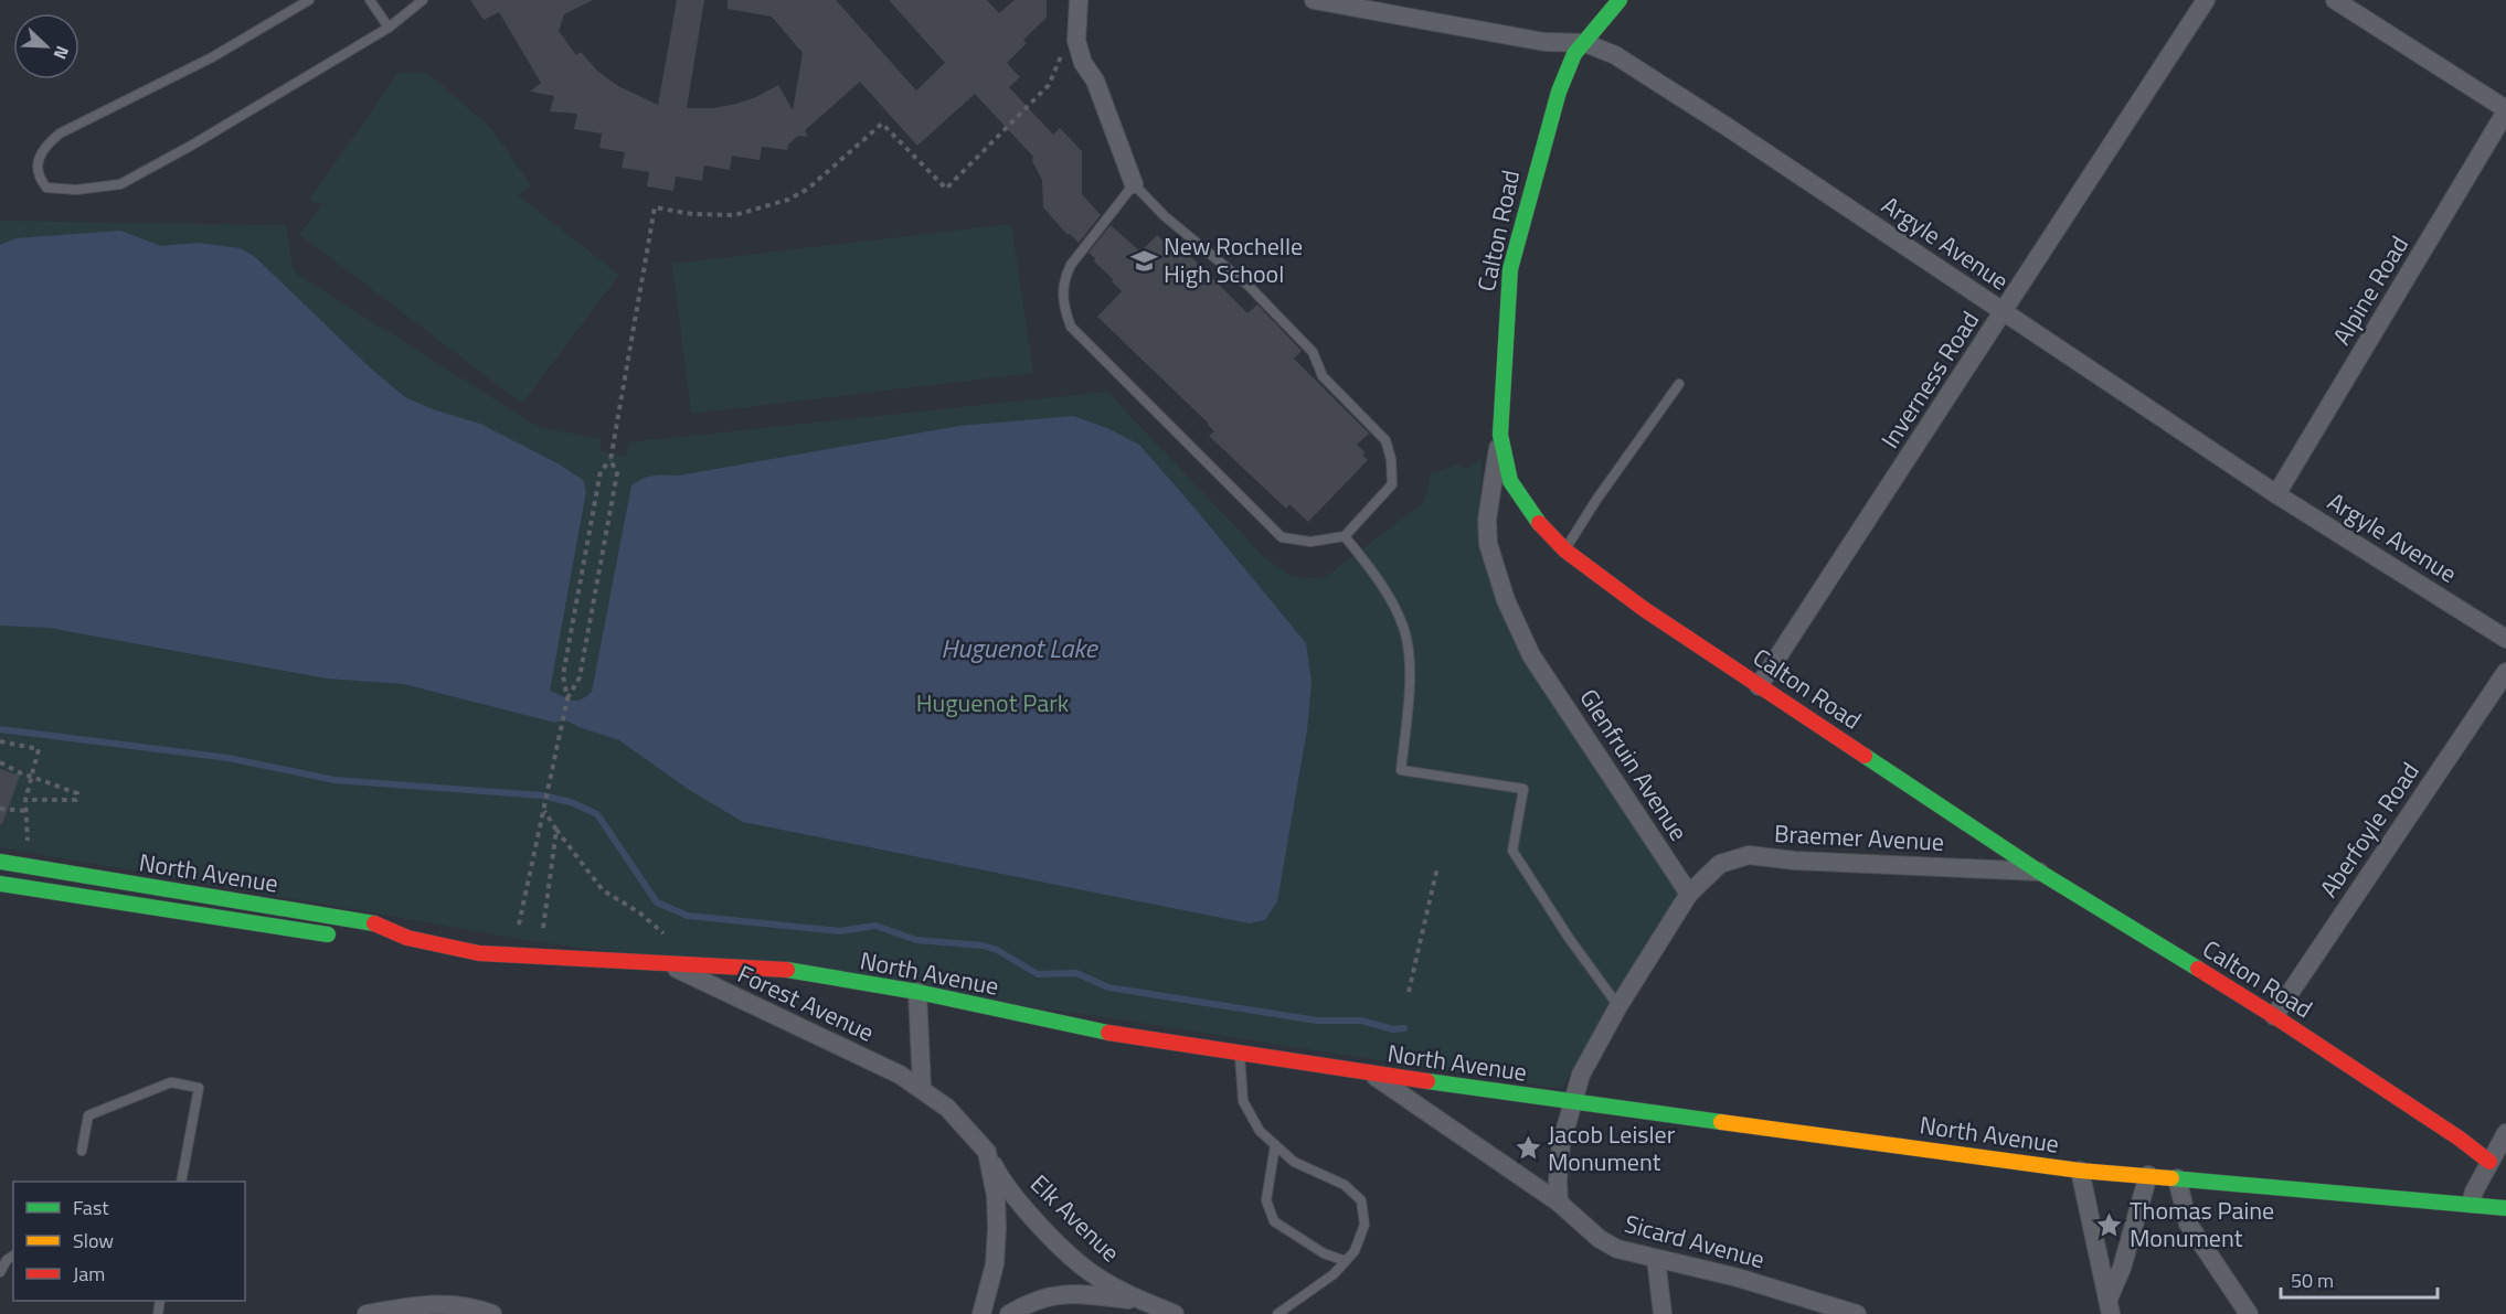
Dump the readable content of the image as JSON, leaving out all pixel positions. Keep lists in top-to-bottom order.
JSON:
{
  "streets": {
    "main road": ["Calton Road", "North Avenue"],
    "street": [
      "Argyle Avenue",
      "Alpine Road",
      "Inverness Road",
      "Glenfruin Avenue",
      "Aberfoyle Road",
      "Braemer Avenue",
      "Forest Avenue",
      "Elk Avenue",
      "Sicard Avenue"
    ]
  },
  "crossings": [
    ["Calton Road", "Argyle Avenue"],
    ["Calton Road", "Inverness Road"],
    ["Calton Road", "Glenfruin Avenue"],
    ["Calton Road", "Aberfoyle Road"],
    ["Calton Road", "Braemer Avenue"],
    ["Argyle Avenue", "Alpine Road"],
    ["Argyle Avenue", "Inverness Road"],
    ["Glenfruin Avenue", "Braemer Avenue"],
    ["North Avenue", "Forest Avenue"],
    ["North Avenue", "Sicard Avenue"],
    ["Forest Avenue", "Elk Avenue"]
  ],
  "water": ["Huguenot Lake"],
  "parks": ["Huguenot Park"],
  "places": {
    "school or university": ["New Rochelle High School"],
    "place": ["Jacob Leisler Monument", "Thomas Paine Monument"]
  },
  "legend": ["Fast", "Slow", "Jam"],
  "scale_bar": "50 m",
  "north": "bottom right"
}
